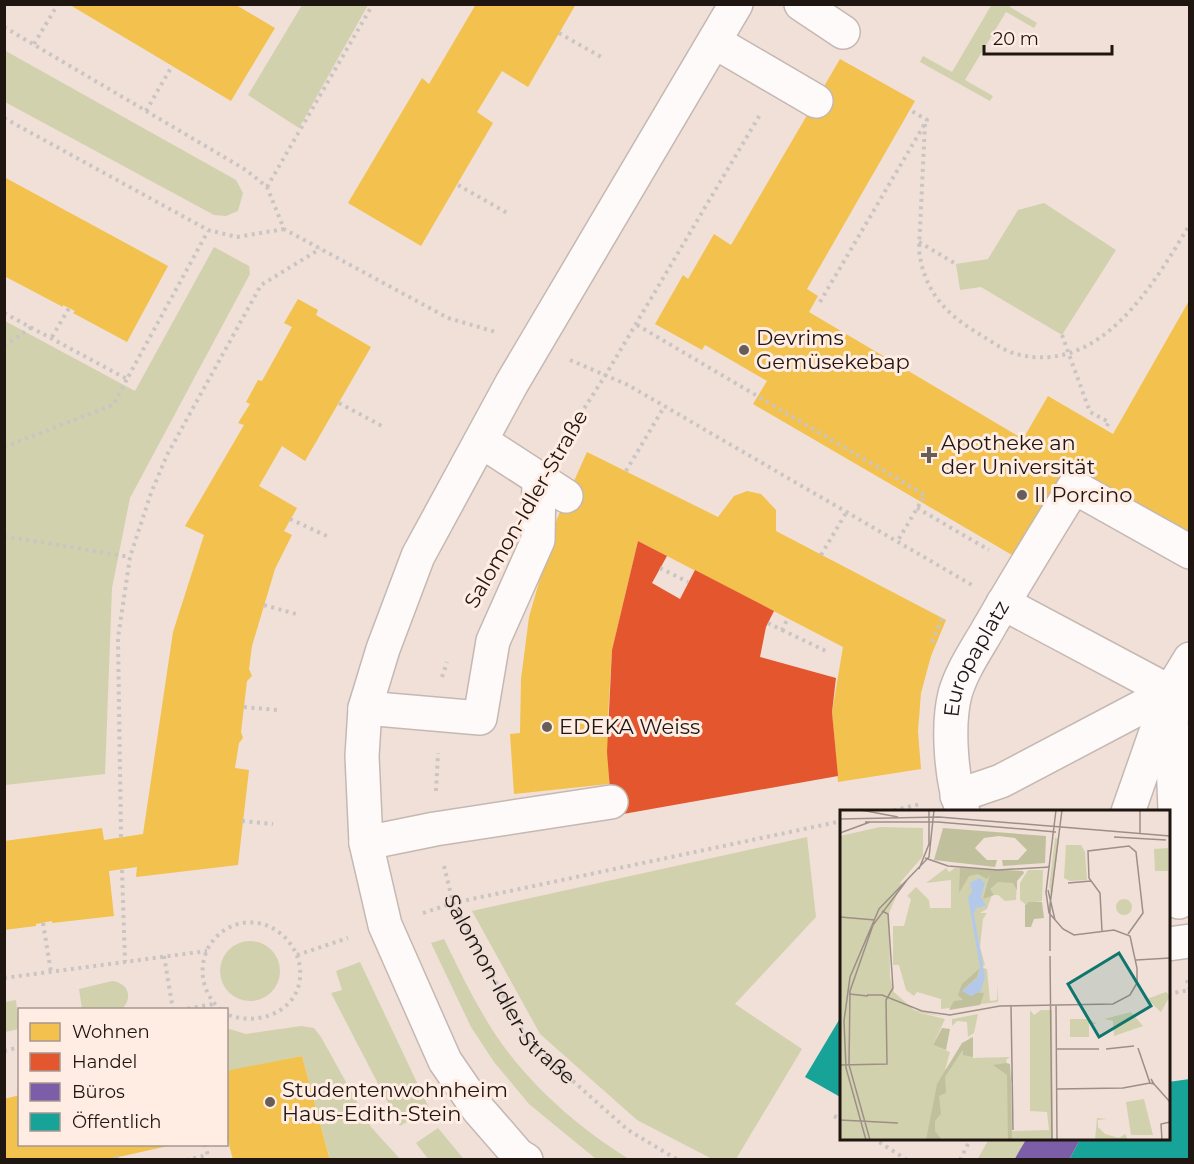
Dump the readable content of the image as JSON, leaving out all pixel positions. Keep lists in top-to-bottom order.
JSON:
{
  "streets": {
    "street": ["Europaplatz"],
    "path": ["Salomon-Idler-Straße"]
  },
  "places": {
    "other": [
      "Devrims Gemüsekebap",
      "Il Porcino",
      "EDEKA Weiss",
      "Studentenwohnheim Haus-Edith-Stein"
    ],
    "health": ["Apotheke an der Universität"]
  },
  "legend": [
    "Wohnen",
    "Handel",
    "Büros",
    "Öffentlich"
  ],
  "scale_bar": "20 m"
}
